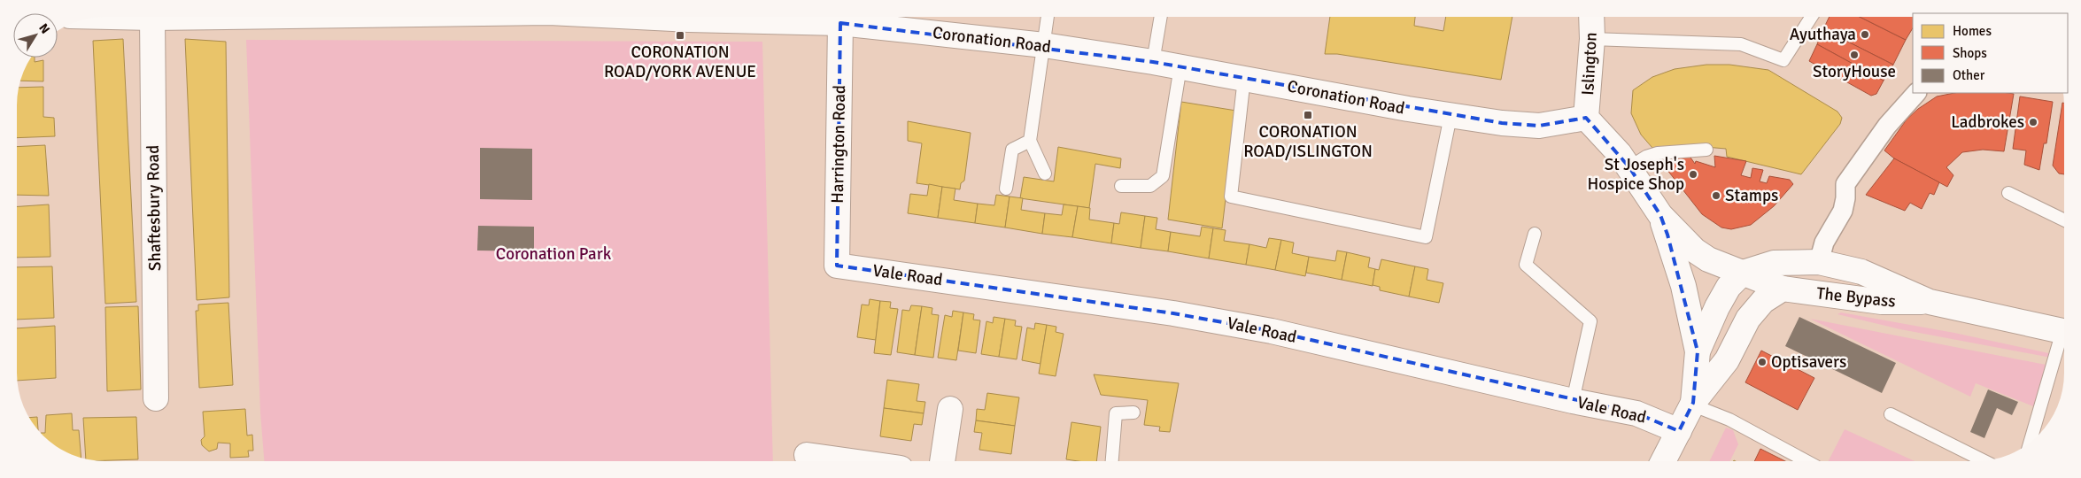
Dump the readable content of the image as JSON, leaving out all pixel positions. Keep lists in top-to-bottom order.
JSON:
{
  "streets": {
    "main road": [
      "Coronation Road",
      "Islington",
      "Harrington Road",
      "Shaftesbury Road",
      "Vale Road",
      "The Bypass"
    ]
  },
  "crossings": [
    ["Coronation Road", "Islington"],
    ["Coronation Road", "Harrington Road"],
    ["Coronation Road", "Shaftesbury Road"],
    ["Harrington Road", "Vale Road"]
  ],
  "parks": ["Coronation Park"],
  "places": {
    "other": [
      "Ayuthaya",
      "StoryHouse",
      "Ladbrokes",
      "St Joseph's Hospice Shop",
      "Stamps",
      "Optisavers"
    ],
    "transit": ["CORONATION ROAD/YORK AVENUE", "CORONATION ROAD/ISLINGTON"]
  },
  "legend": ["Homes", "Shops", "Other"],
  "north": "top right"
}
